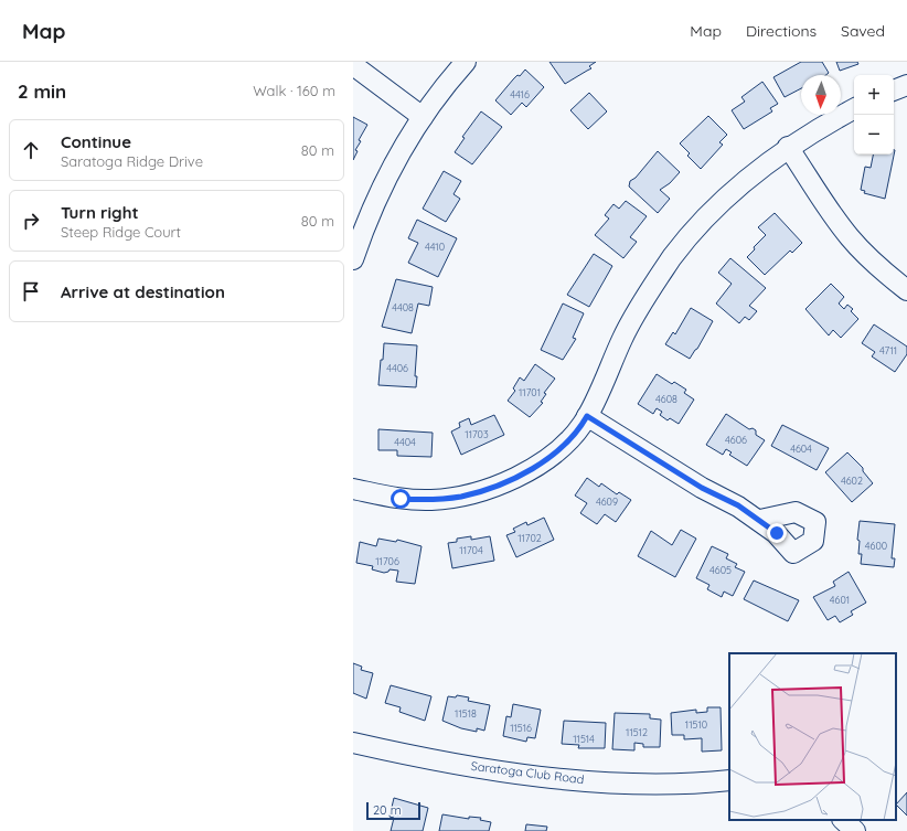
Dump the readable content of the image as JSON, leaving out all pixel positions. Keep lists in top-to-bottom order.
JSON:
{
  "streets": {
    "street": ["Saratoga Club Road"]
  },
  "house_numbers": [
    "4416",
    "4410",
    "4408",
    "4711",
    "4406",
    "11701",
    "4608",
    "11703",
    "4606",
    "4404",
    "4604",
    "4602",
    "4609",
    "11702",
    "4600",
    "11704",
    "11706",
    "4605",
    "4601",
    "11518",
    "11510",
    "11516",
    "11512",
    "11514"
  ],
  "scale_bar": "20 m",
  "north": "bottom",
  "page": {
    "header": "Map",
    "nav": ["Map", "Directions", "Saved"],
    "heading": ["2 min", "Walk · 160 m"],
    "map_buttons": ["+", "−"],
    "list": [
      ["Continue", "Saratoga Ridge Drive", "80 m"],
      ["Turn right", "Steep Ridge Court", "80 m"],
      "Arrive at destination"
    ],
    "scale": "20 m"
  }
}
